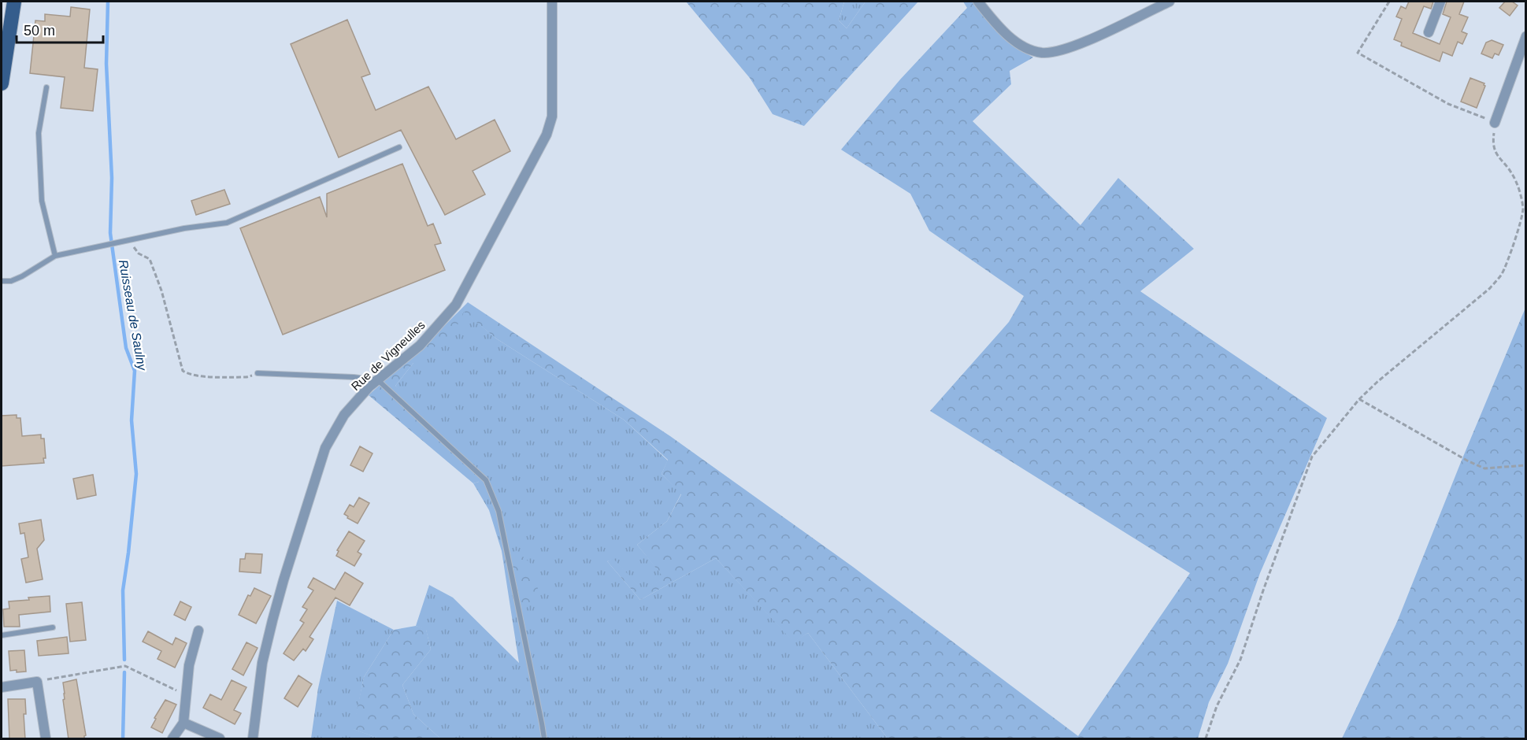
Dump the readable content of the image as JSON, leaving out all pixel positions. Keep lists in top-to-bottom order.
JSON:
{
  "streets": {
    "street": ["Rue de Vigneulles"]
  },
  "water": ["Ruisseau de Saulny"],
  "scale_bar": "50 m"
}
